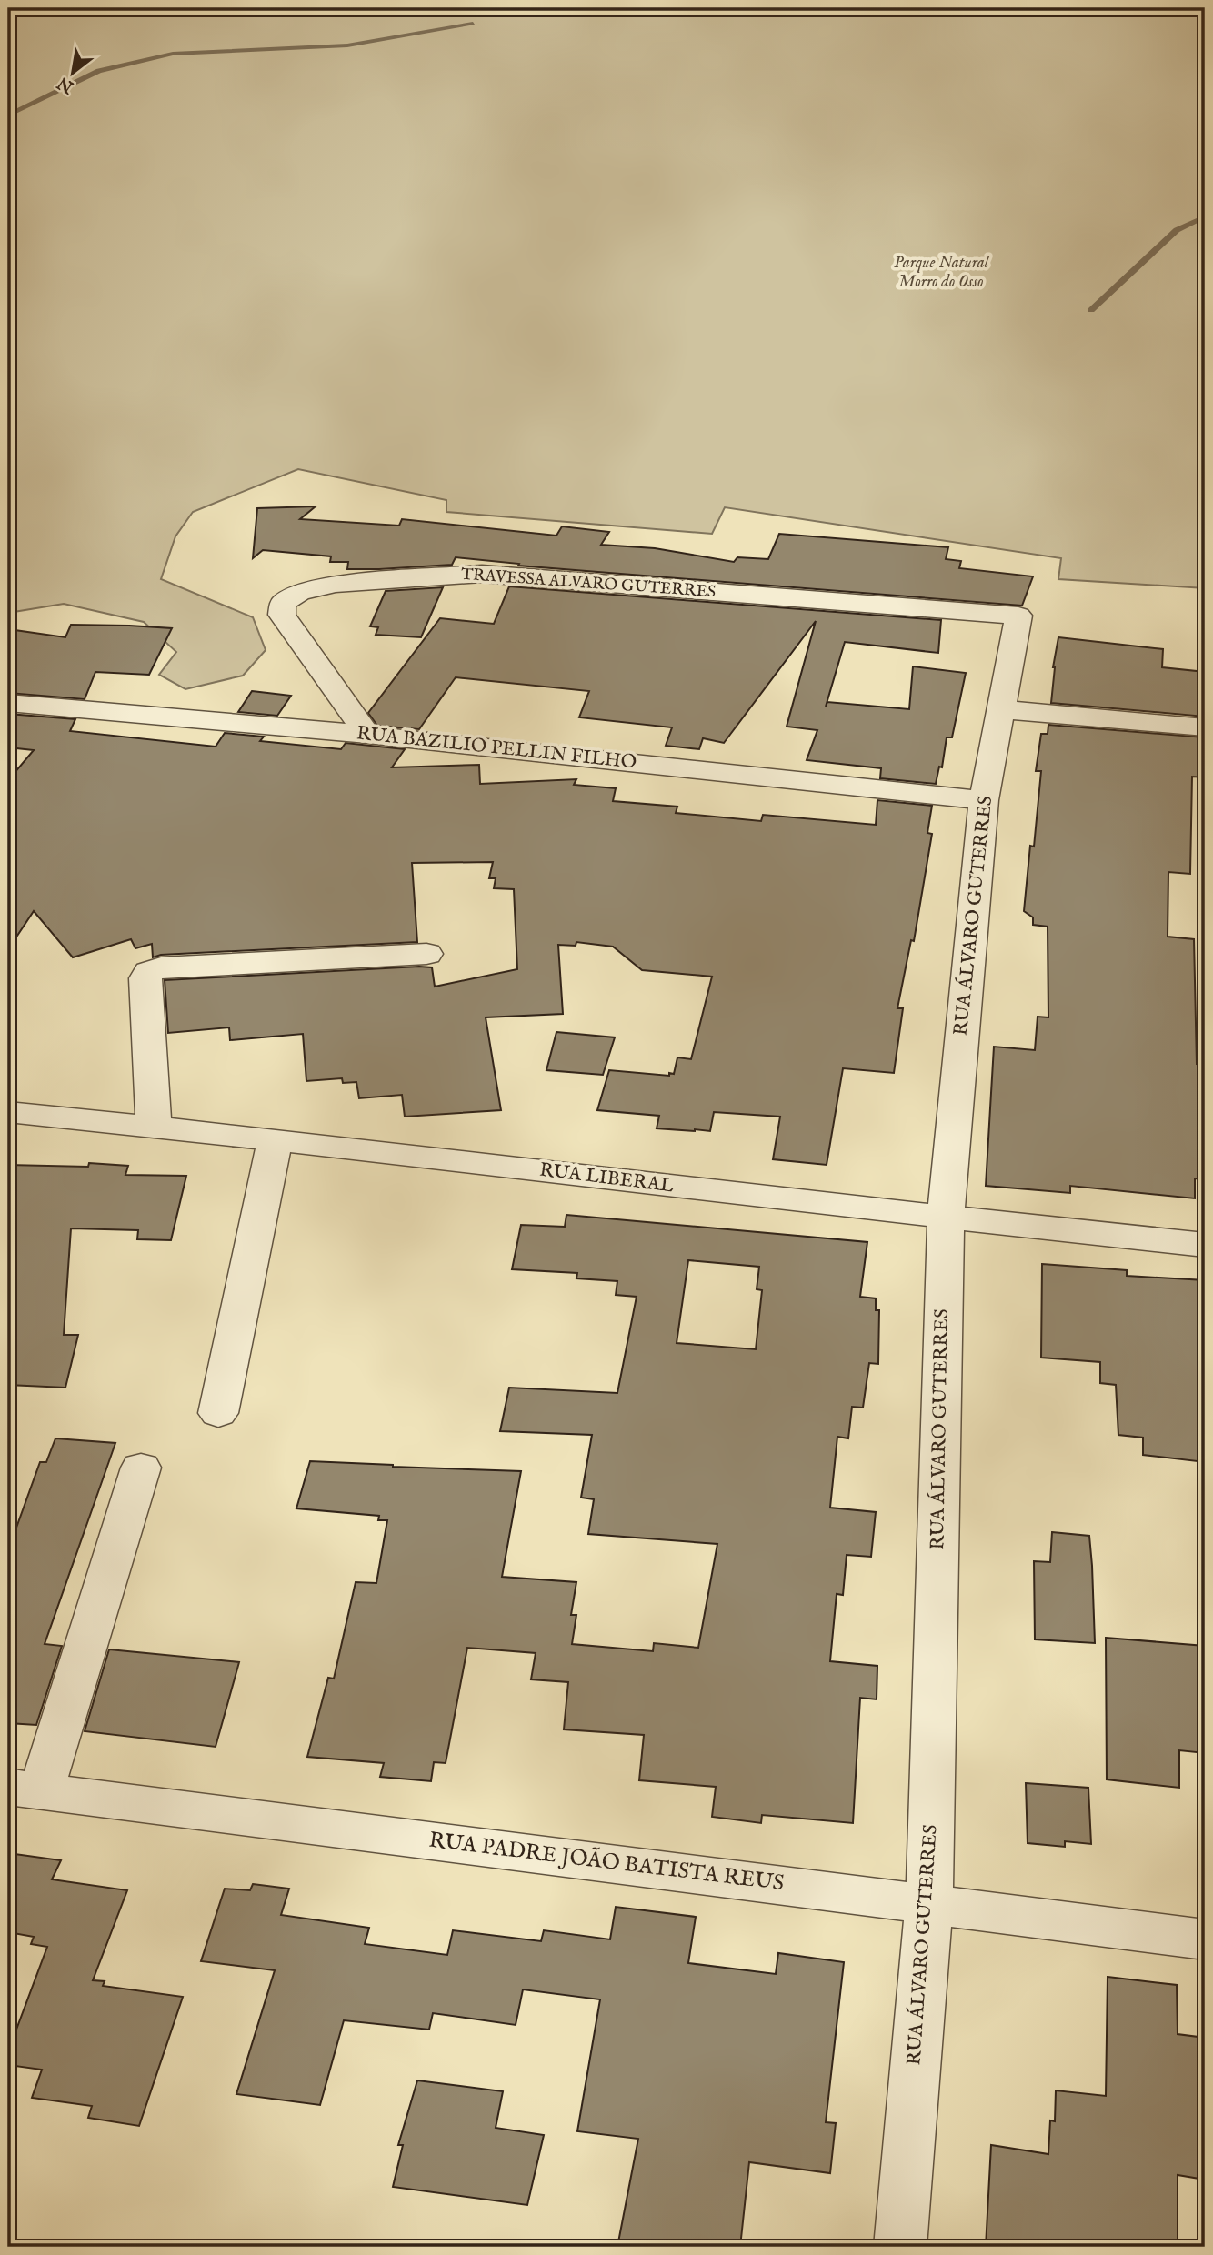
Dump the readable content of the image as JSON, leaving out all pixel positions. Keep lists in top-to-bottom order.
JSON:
{
  "streets": {
    "street": [
      "TRAVESSA ALVARO GUTERRES",
      "RUA BAZILIO PELLIN FILHO",
      "RUA ÁLVARO GUTERRES",
      "RUA LIBERAL",
      "RUA PADRE JOÃO BATISTA REUS"
    ]
  },
  "crossings": [
    ["TRAVESSA ALVARO GUTERRES", "RUA BAZILIO PELLIN FILHO"],
    ["TRAVESSA ALVARO GUTERRES", "RUA ÁLVARO GUTERRES"],
    ["RUA BAZILIO PELLIN FILHO", "RUA ÁLVARO GUTERRES"],
    ["RUA ÁLVARO GUTERRES", "RUA LIBERAL"],
    ["RUA ÁLVARO GUTERRES", "RUA PADRE JOÃO BATISTA REUS"]
  ],
  "parks": ["Parque Natural Morro do Osso"],
  "north": "bottom left"
}
